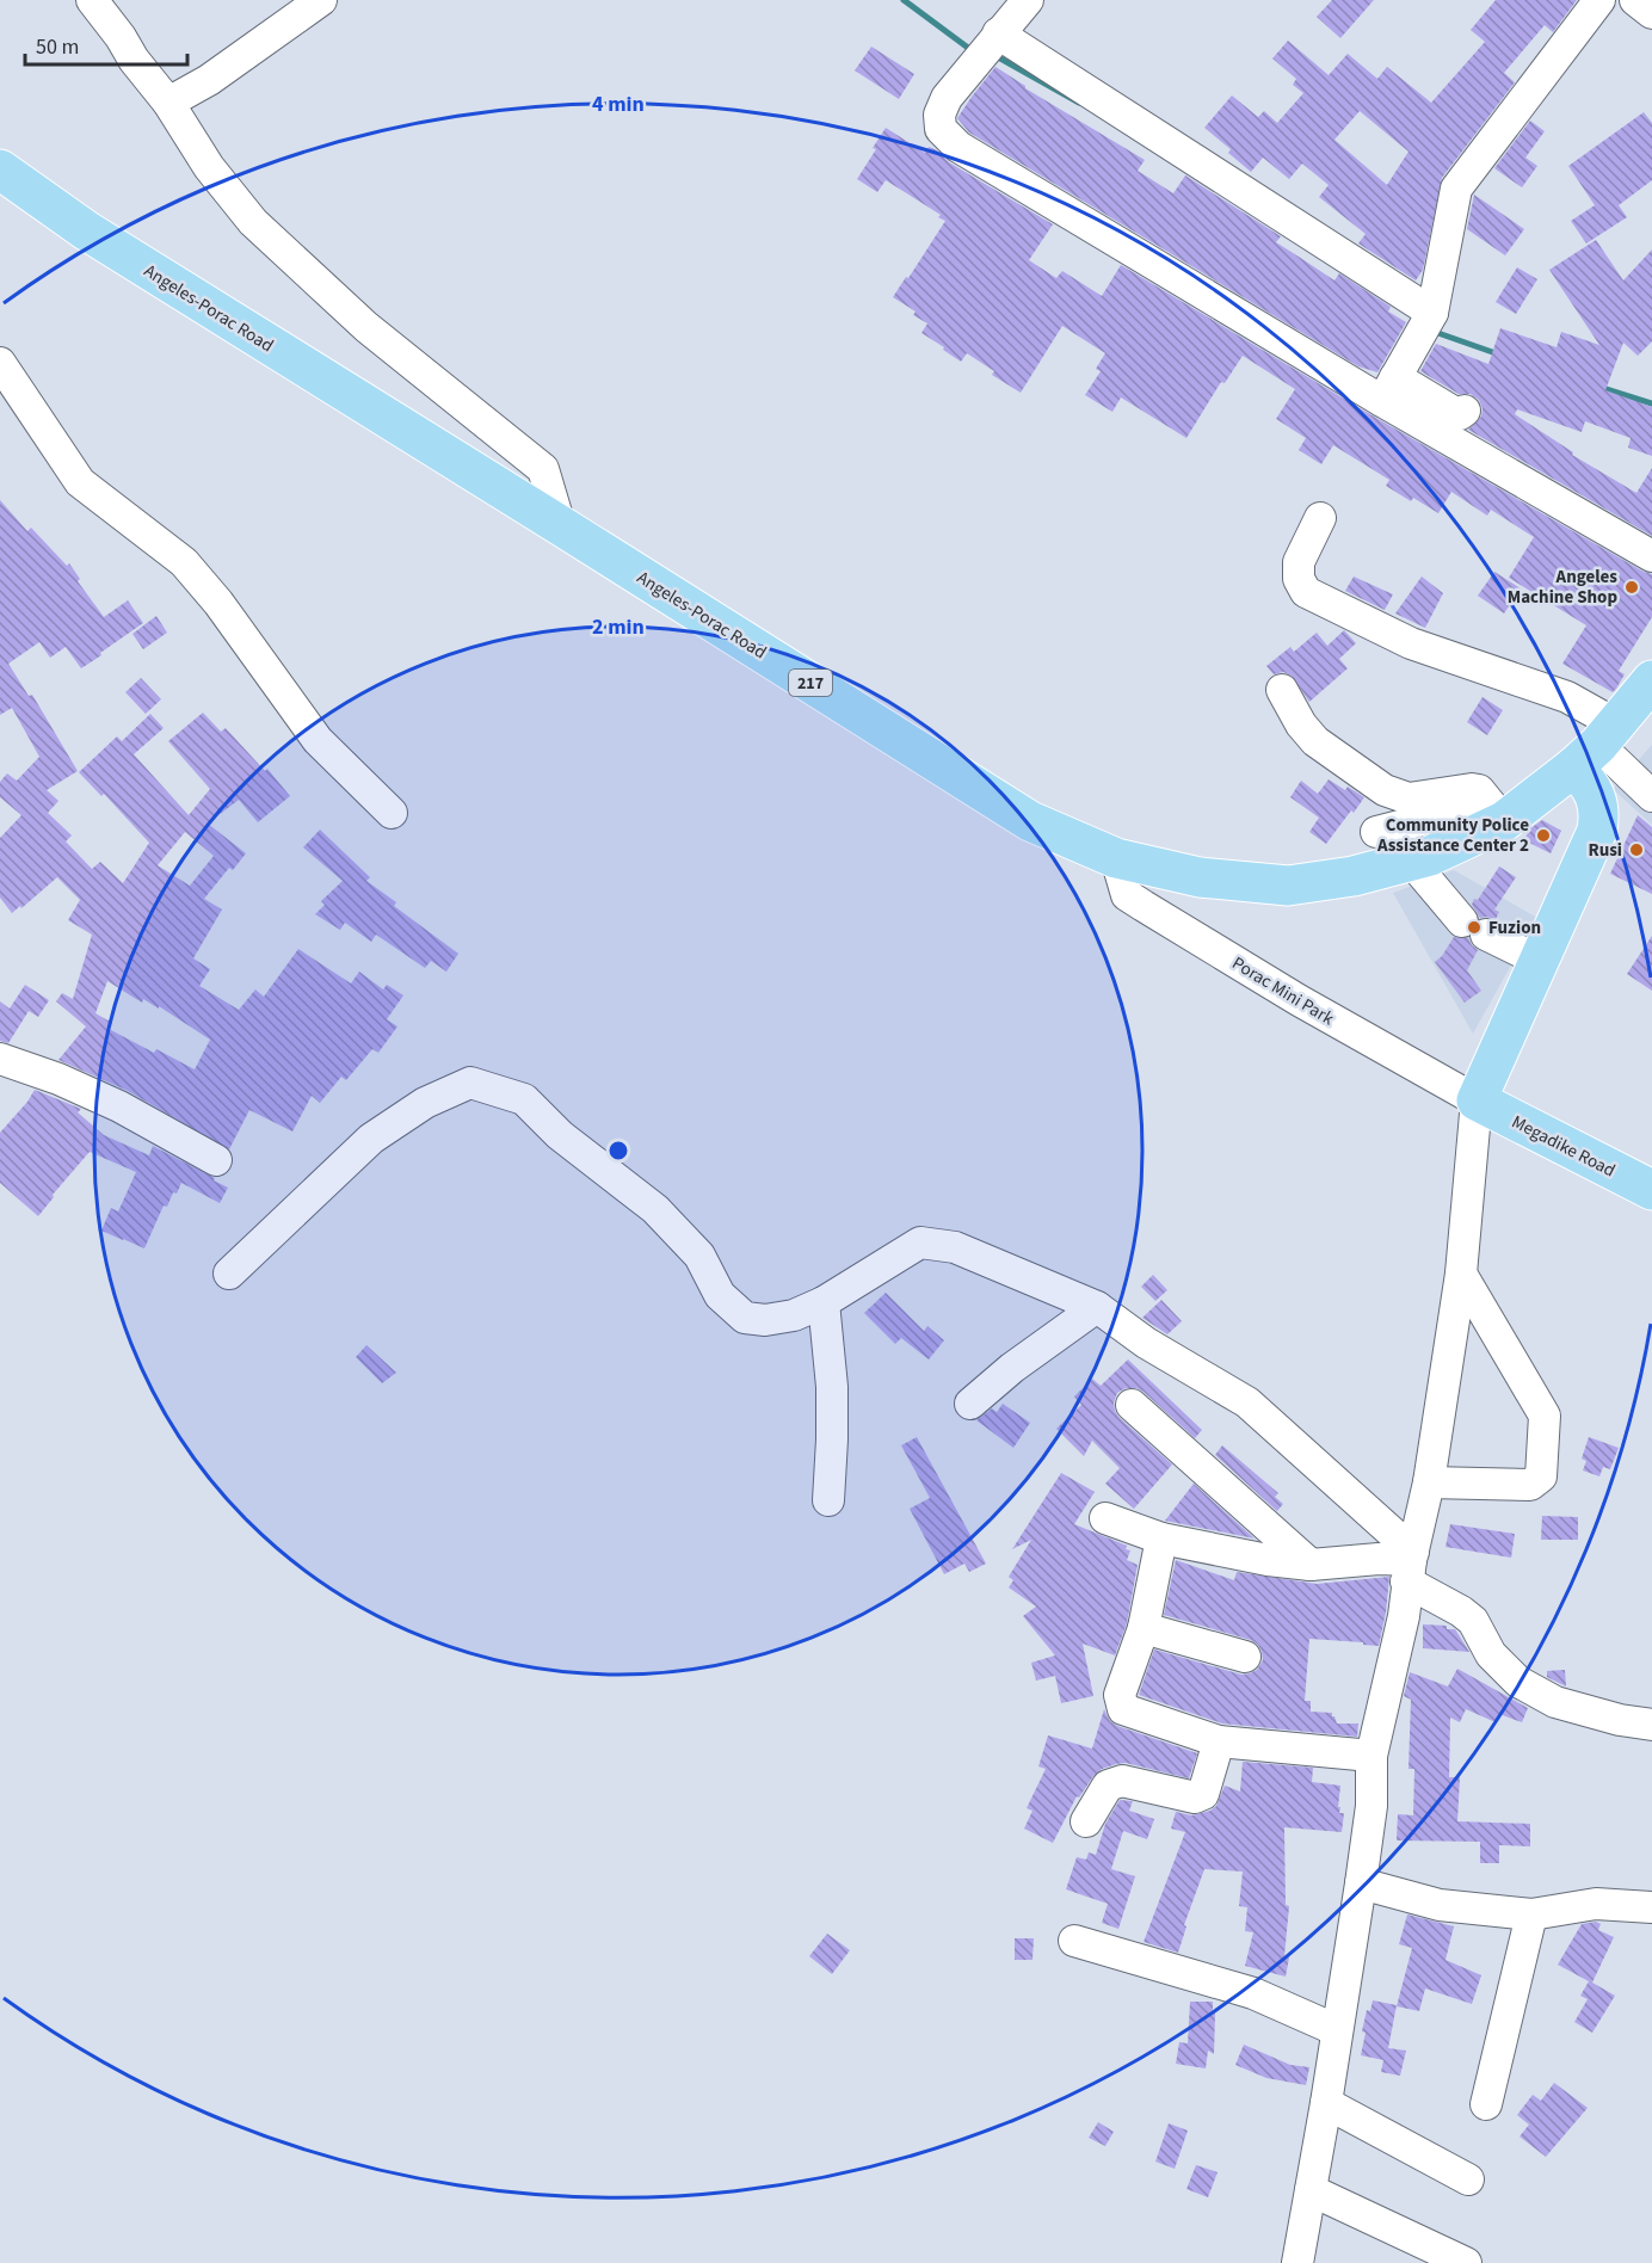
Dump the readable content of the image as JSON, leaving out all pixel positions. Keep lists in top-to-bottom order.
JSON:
{
  "streets": {
    "main road": ["Angeles-Porac Road", "217", "Megadike Road"],
    "street": ["Porac Mini Park"]
  },
  "crossings": [
    ["Angeles-Porac Road", "Porac Mini Park"],
    ["Porac Mini Park", "Megadike Road"]
  ],
  "places": [
    "Angeles Machine Shop",
    "Community Police Assistance Center 2",
    "Rusi",
    "Fuzion"
  ],
  "scale_bar": "50 m",
  "rings": ["4 min", "2 min"]
}
